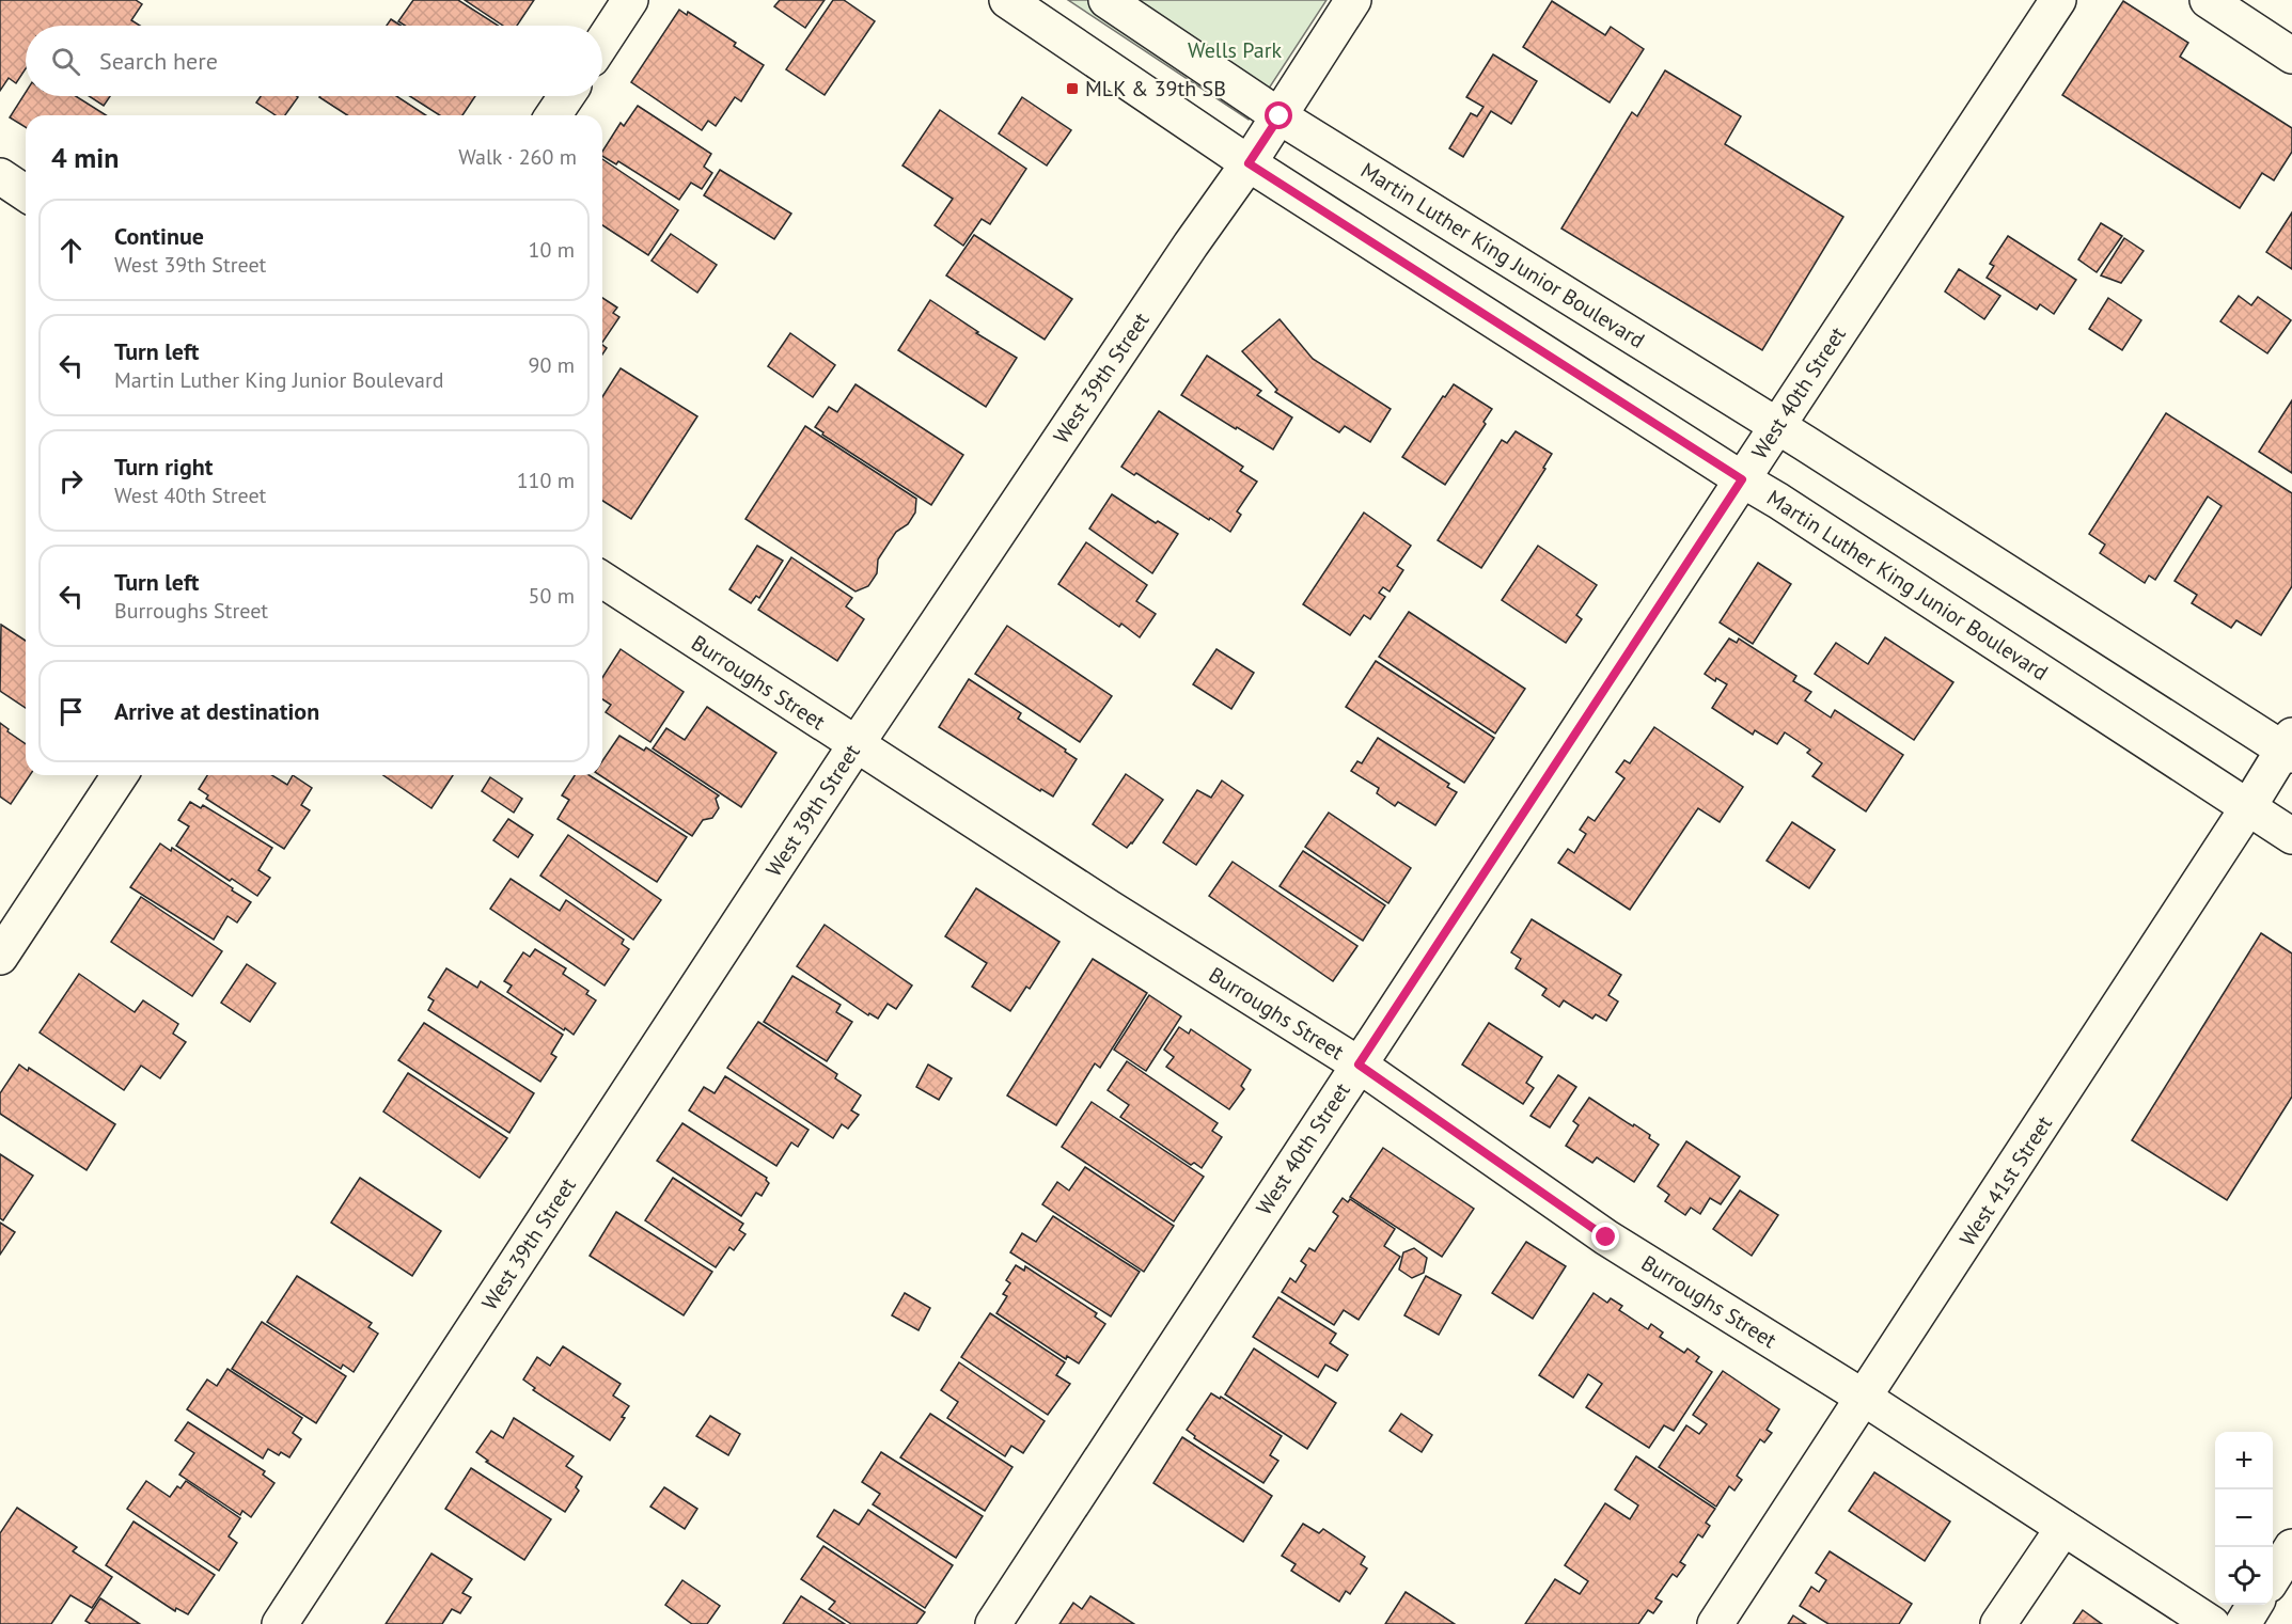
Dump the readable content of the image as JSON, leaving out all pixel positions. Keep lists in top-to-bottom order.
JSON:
{
  "streets": {
    "street": [
      "Martin Luther King Junior Boulevard",
      "West 39th Street",
      "West 40th Street",
      "Burroughs Street",
      "West 41st Street"
    ]
  },
  "crossings": [
    ["Martin Luther King Junior Boulevard", "West 39th Street"],
    ["Martin Luther King Junior Boulevard", "West 40th Street"],
    ["Martin Luther King Junior Boulevard", "West 41st Street"],
    ["West 39th Street", "Burroughs Street"],
    ["West 40th Street", "Burroughs Street"],
    ["Burroughs Street", "West 41st Street"]
  ],
  "parks": ["Wells Park"],
  "places": {
    "transit": ["MLK & 39th SB"]
  },
  "page": {
    "search": "Search here",
    "heading": ["4 min", "Walk · 260 m"],
    "list": [
      ["Continue", "West 39th Street", "10 m"],
      ["Turn left", "Martin Luther King Junior Boulevard", "90 m"],
      ["Turn right", "West 40th Street", "110 m"],
      ["Turn left", "Burroughs Street", "50 m"],
      "Arrive at destination"
    ],
    "map_buttons": ["+", "−"]
  }
}
